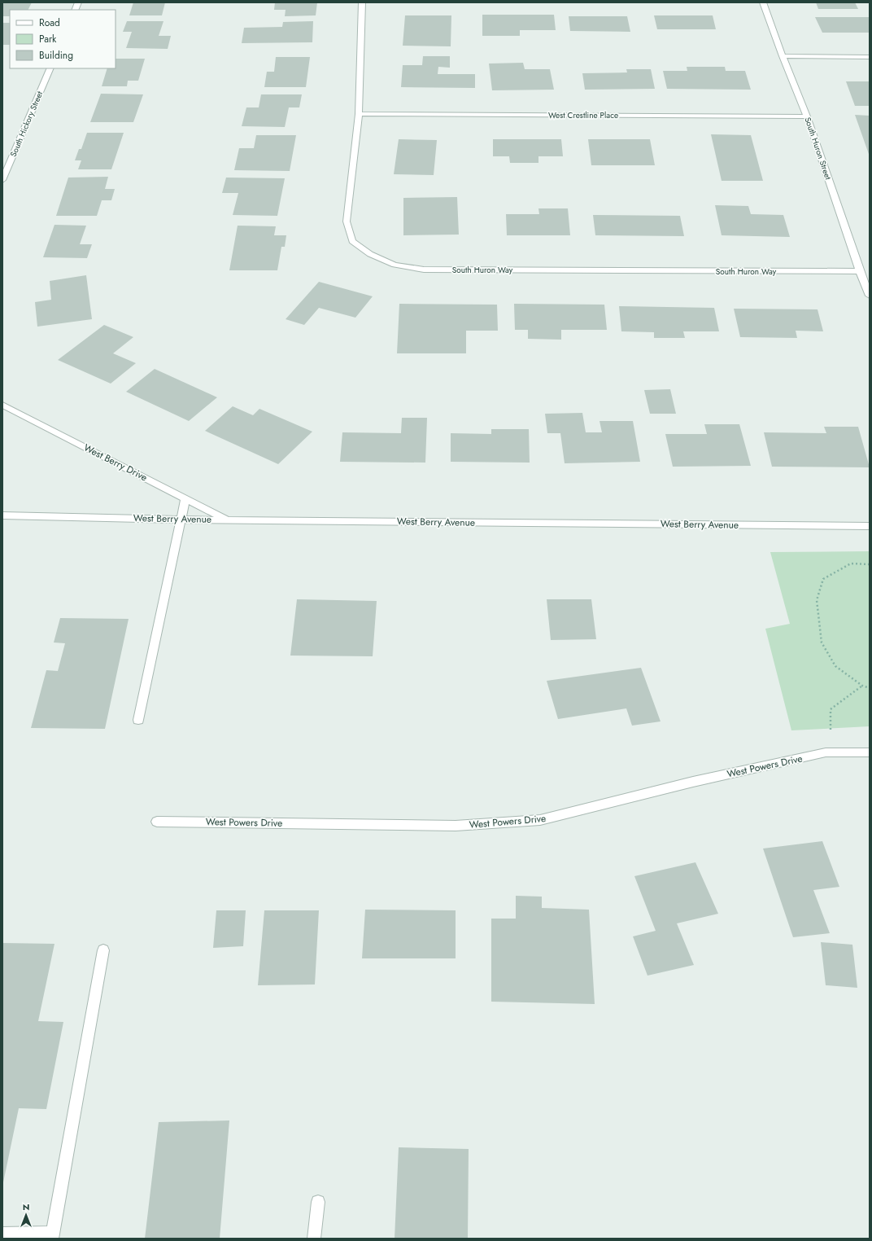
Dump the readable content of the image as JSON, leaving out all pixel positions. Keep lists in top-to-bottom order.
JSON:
{
  "streets": {
    "street": [
      "West Crestline Place",
      "South Hickory Street",
      "South Huron Street",
      "South Huron Way",
      "West Berry Drive",
      "West Berry Avenue",
      "West Powers Drive"
    ]
  },
  "crossings": [
    ["West Crestline Place", "South Huron Street"],
    ["West Crestline Place", "South Huron Way"],
    ["South Huron Street", "South Huron Way"],
    ["West Berry Drive", "West Berry Avenue"]
  ],
  "legend": ["Road", "Park", "Building"],
  "north": "top"
}
